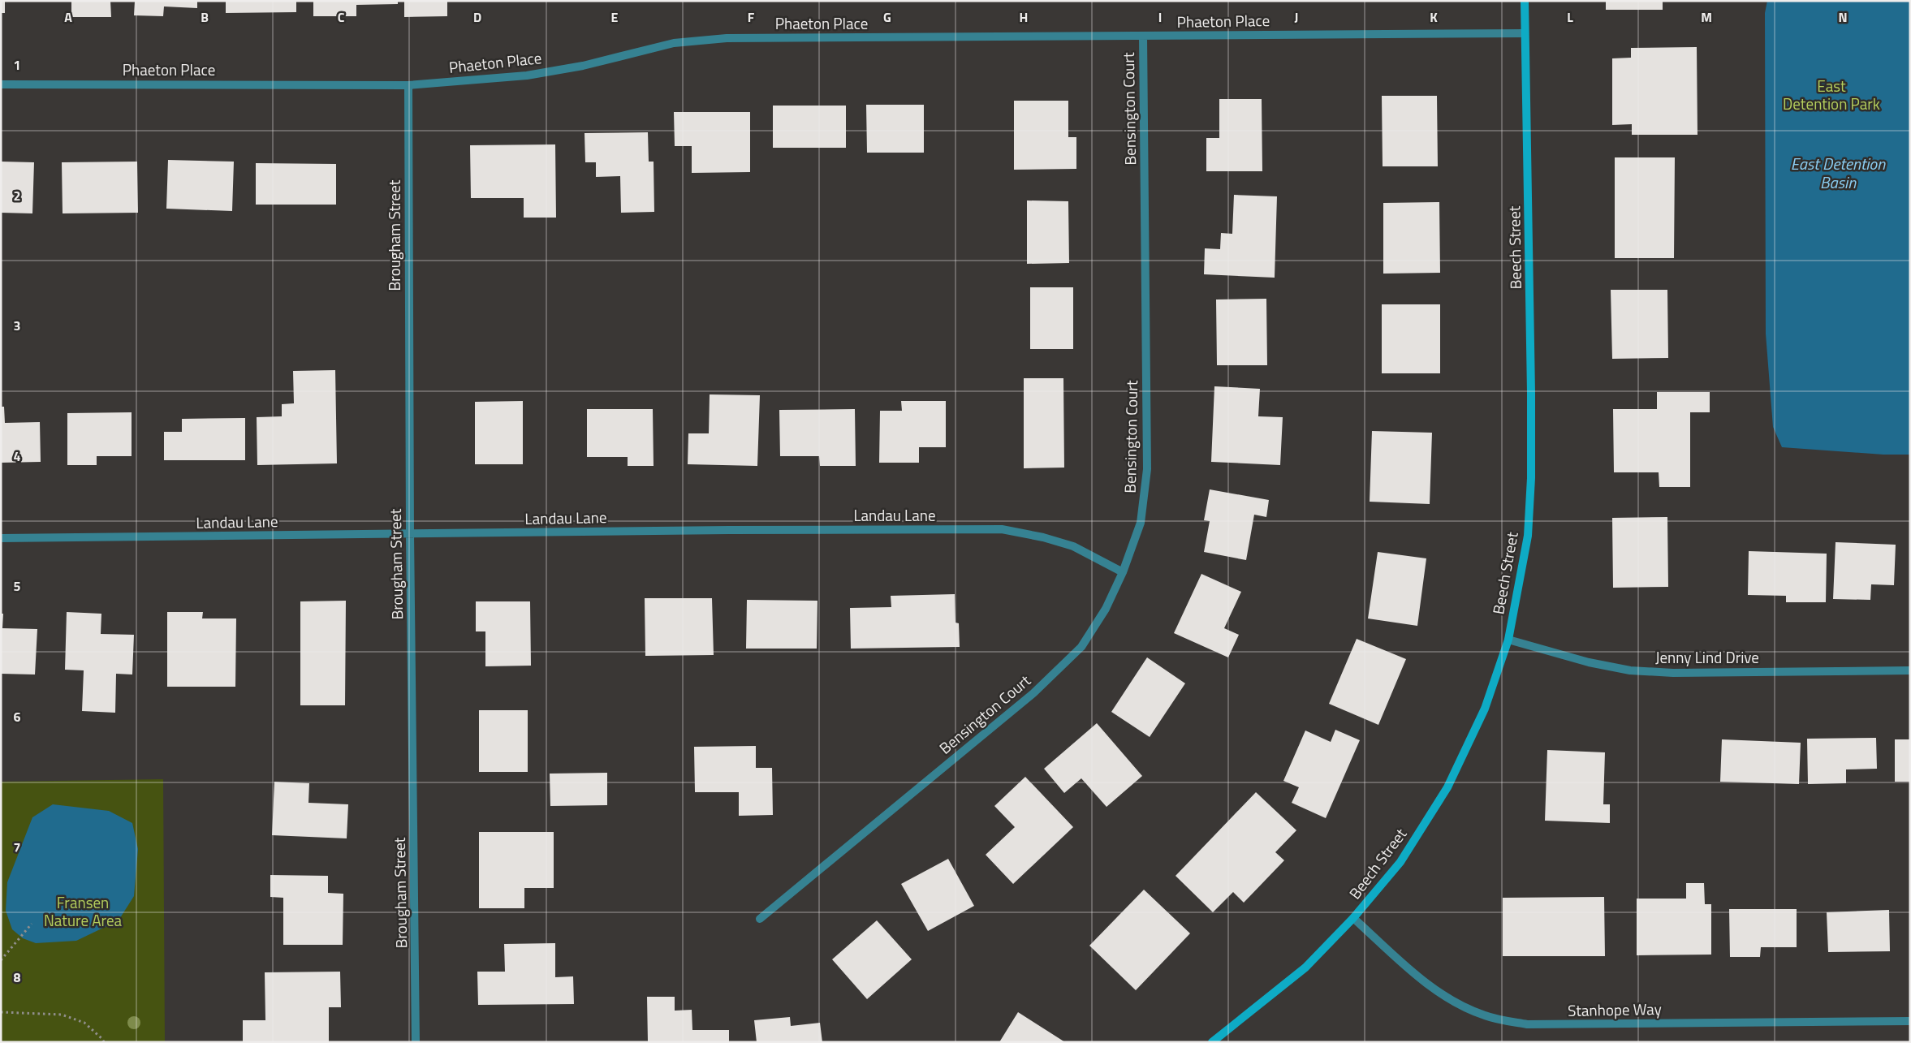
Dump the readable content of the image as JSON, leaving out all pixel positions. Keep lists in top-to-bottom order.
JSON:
{
  "streets": {
    "street": [
      "Phaeton Place",
      "Bensington Court",
      "Brougham Street",
      "Beech Street",
      "Landau Lane",
      "Jenny Lind Drive",
      "Stanhope Way"
    ]
  },
  "crossings": [
    ["Phaeton Place", "Bensington Court"],
    ["Phaeton Place", "Brougham Street"],
    ["Phaeton Place", "Beech Street"],
    ["Bensington Court", "Landau Lane"],
    ["Brougham Street", "Landau Lane"],
    ["Beech Street", "Jenny Lind Drive"],
    ["Beech Street", "Stanhope Way"]
  ],
  "water": ["East Detention Basin"],
  "parks": ["East Detention Park", "Fransen Nature Area"],
  "grid": {
    "columns": [
      "A",
      "B",
      "C",
      "D",
      "E",
      "F",
      "G",
      "H",
      "I",
      "J",
      "K",
      "L",
      "M",
      "N"
    ],
    "rows": [
      "1",
      "2",
      "3",
      "4",
      "5",
      "6",
      "7",
      "8"
    ]
  }
}
